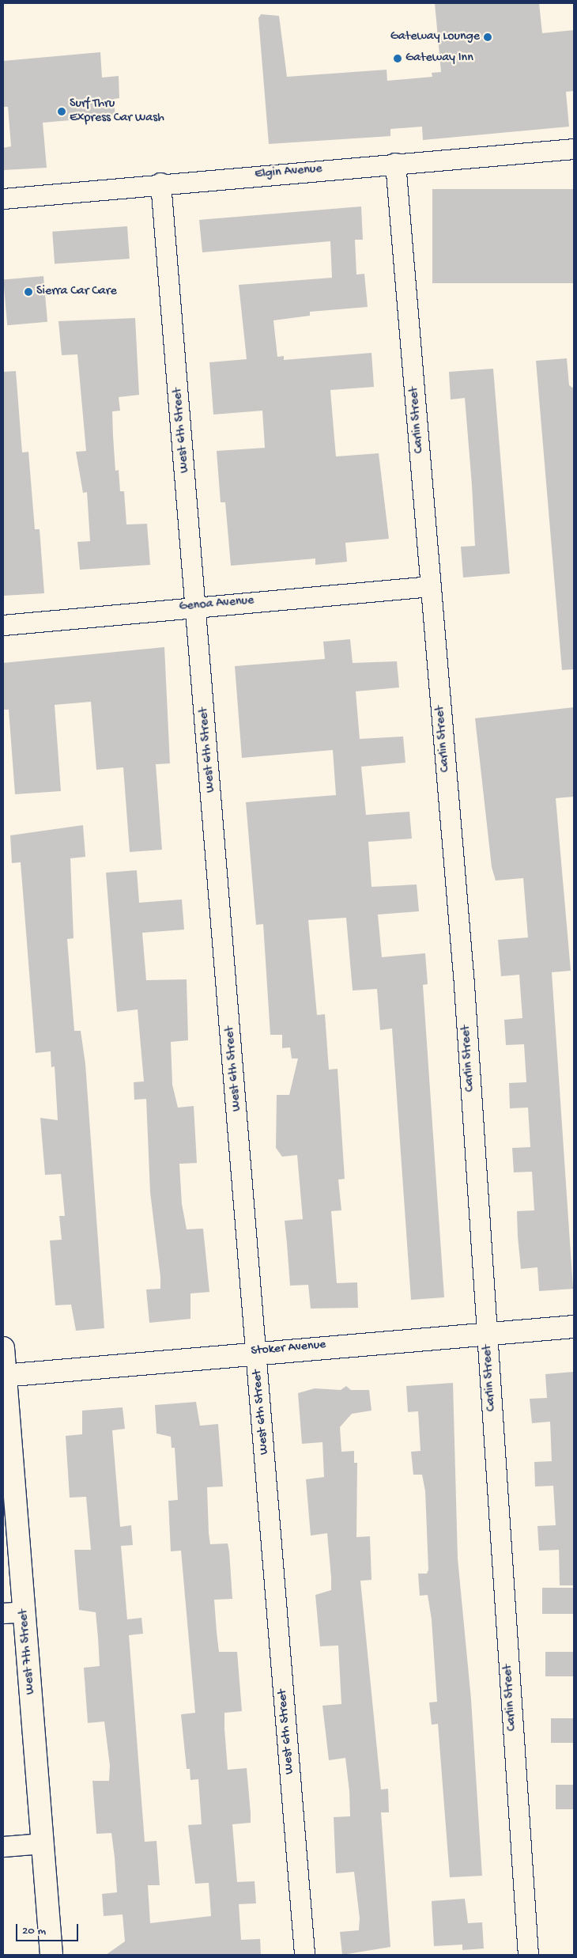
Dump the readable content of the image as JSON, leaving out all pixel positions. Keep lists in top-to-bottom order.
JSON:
{
  "streets": {
    "main road": ["Stoker Avenue", "West 7th Street"],
    "street": [
      "Elgin Avenue",
      "Carlin Street",
      "West 6th Street",
      "Genoa Avenue"
    ]
  },
  "crossings": [
    ["Elgin Avenue", "Carlin Street"],
    ["Elgin Avenue", "West 6th Street"],
    ["Carlin Street", "Genoa Avenue"],
    ["Carlin Street", "Stoker Avenue"],
    ["West 6th Street", "Genoa Avenue"],
    ["West 6th Street", "Stoker Avenue"],
    ["Stoker Avenue", "West 7th Street"]
  ],
  "places": [
    "Gateway Lounge",
    "Gateway Inn",
    "Surf Thru Express Car Wash",
    "Sierra Car Care"
  ],
  "scale_bar": "20 m"
}
